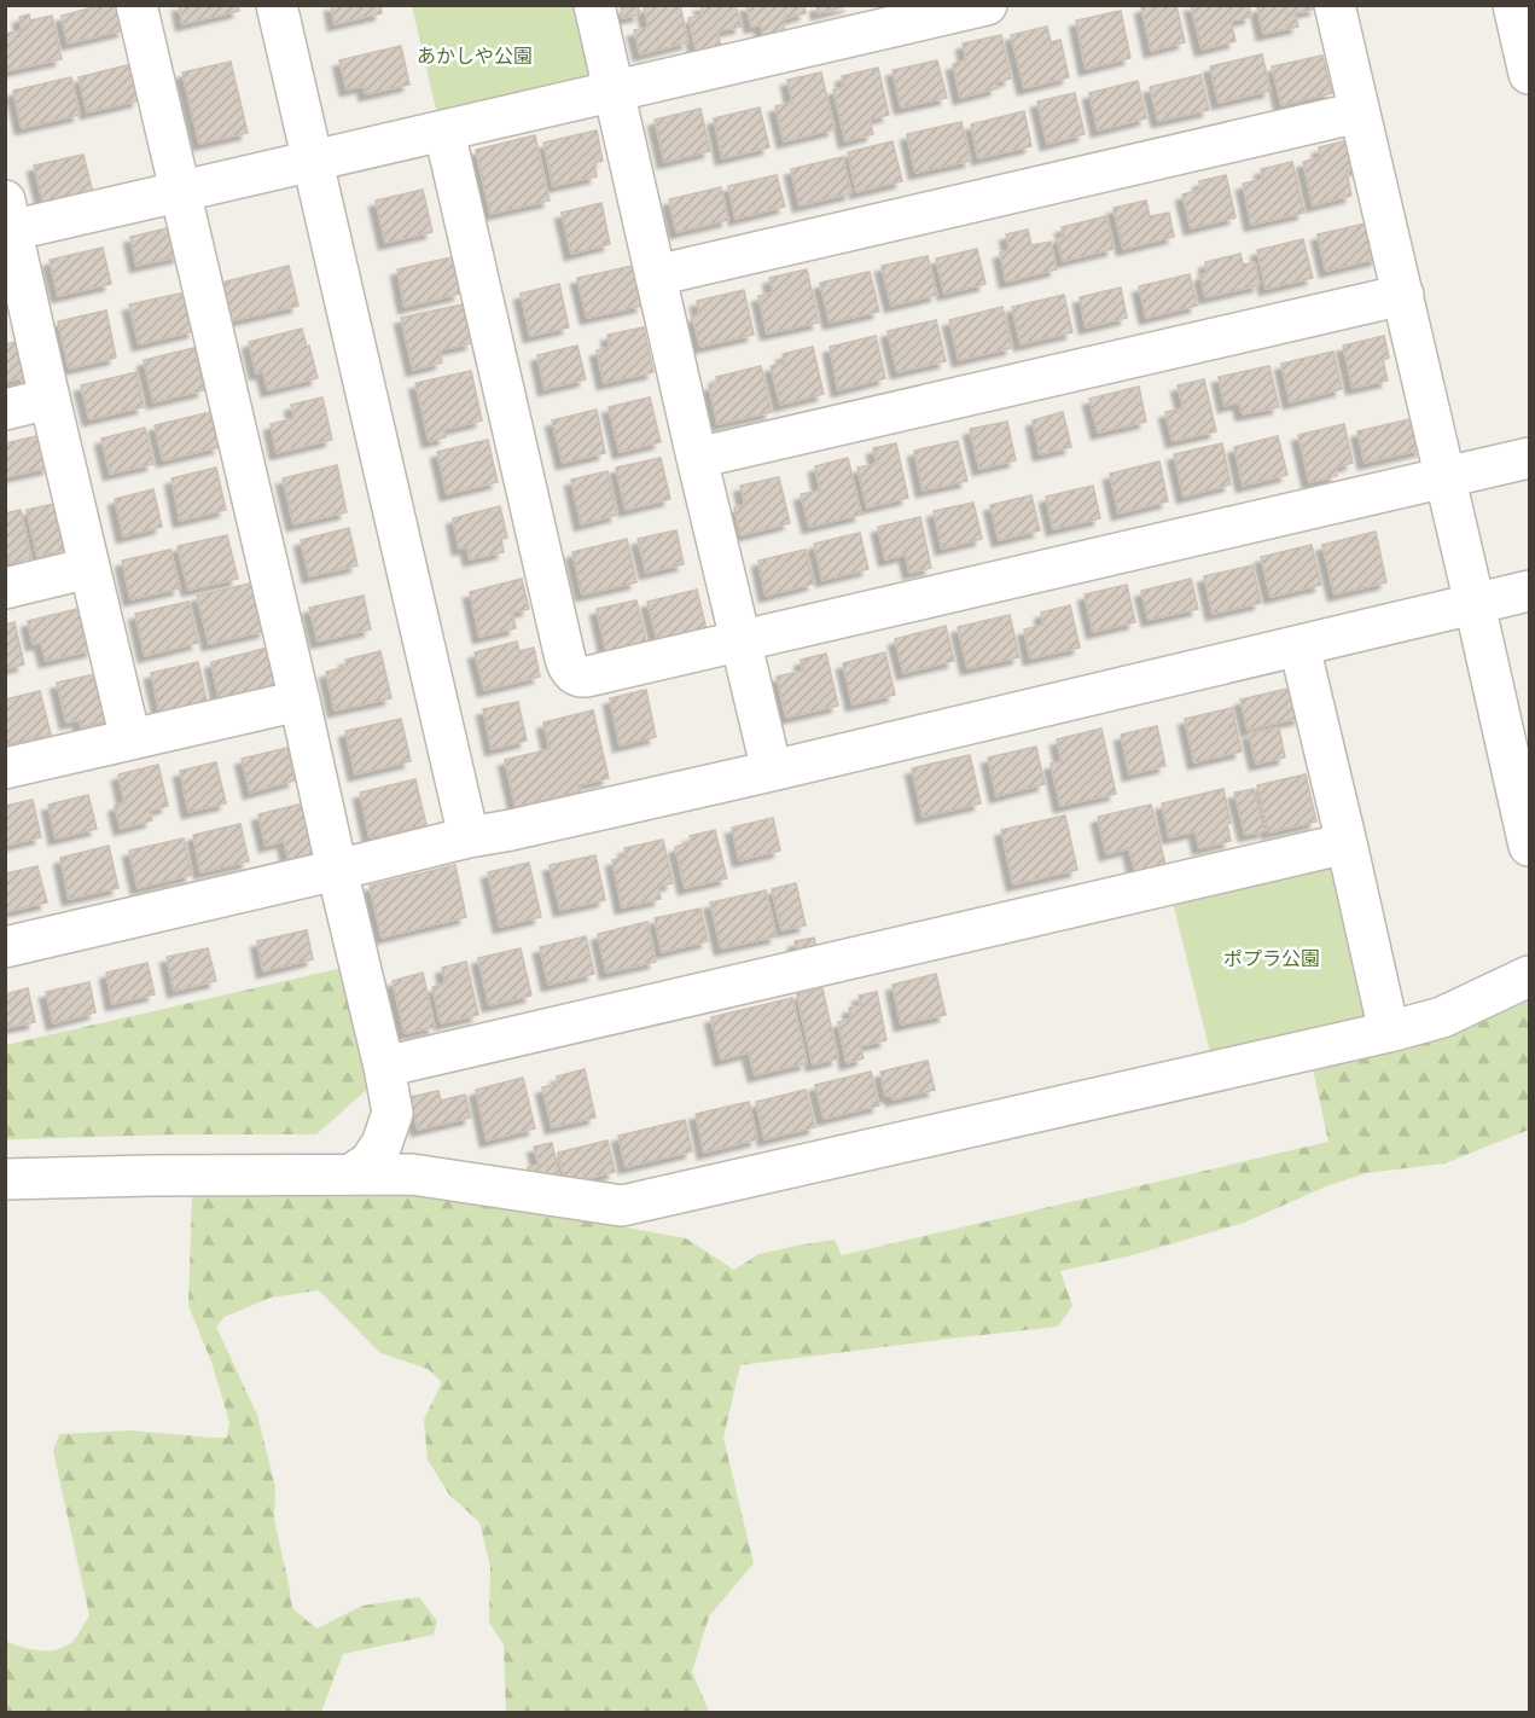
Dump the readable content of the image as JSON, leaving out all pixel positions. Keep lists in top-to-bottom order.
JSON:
{
  "parks": ["あかしや公園", "ポプラ公園"]
}
